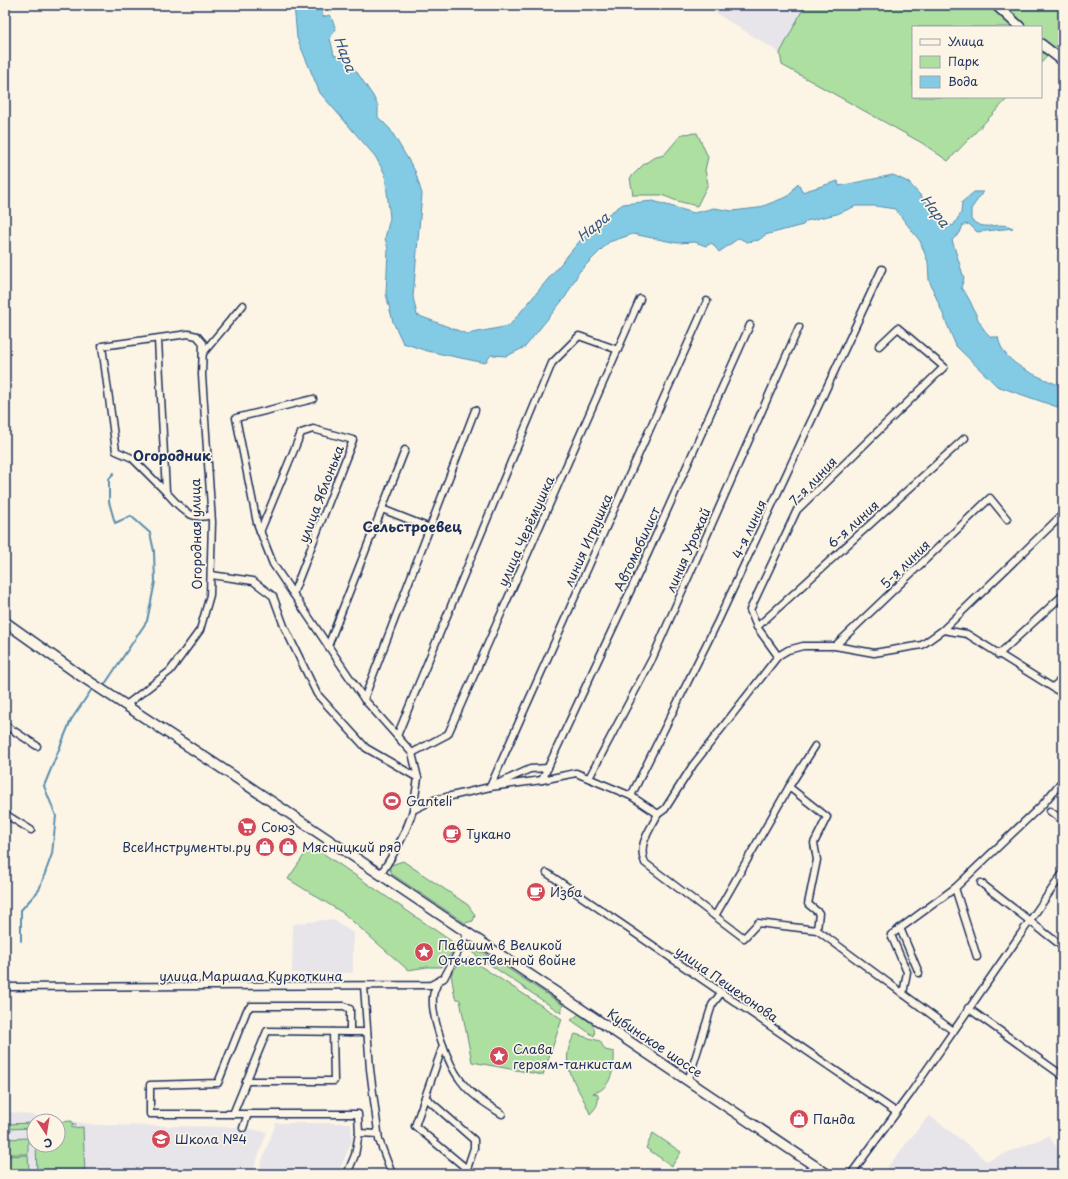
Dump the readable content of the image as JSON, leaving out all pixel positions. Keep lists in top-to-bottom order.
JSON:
{
  "streets": {
    "main road": ["Кубинское шоссе"],
    "street": [
      "7-я линия",
      "улица Яблонька",
      "6-я линия",
      "4-я линия",
      "улица Черёмушка",
      "Огородная улица",
      "линия Игрушка",
      "Автомобилист",
      "линия Урожай",
      "5-я линия",
      "улица Маршала Куркоткина",
      "улица Пешехонова"
    ]
  },
  "crossings": [
    ["7-я линия", "6-я линия"]
  ],
  "districts": ["Огородник", "Сельстроевец"],
  "water": ["Нара"],
  "places": {
    "sports": ["Ganteli"],
    "supermarket": ["Союз"],
    "cafe": ["Тукано", "Изба"],
    "shop": ["ВсеИнструменты.ру", "Мясницкий ряд", "Панда"],
    "place": ["Павшим в Великой Отечественной войне", "Слава героям-танкистам"],
    "school or university": ["Школа №4"]
  },
  "legend": ["Улица", "Парк", "Вода"],
  "north": "bottom"
}
